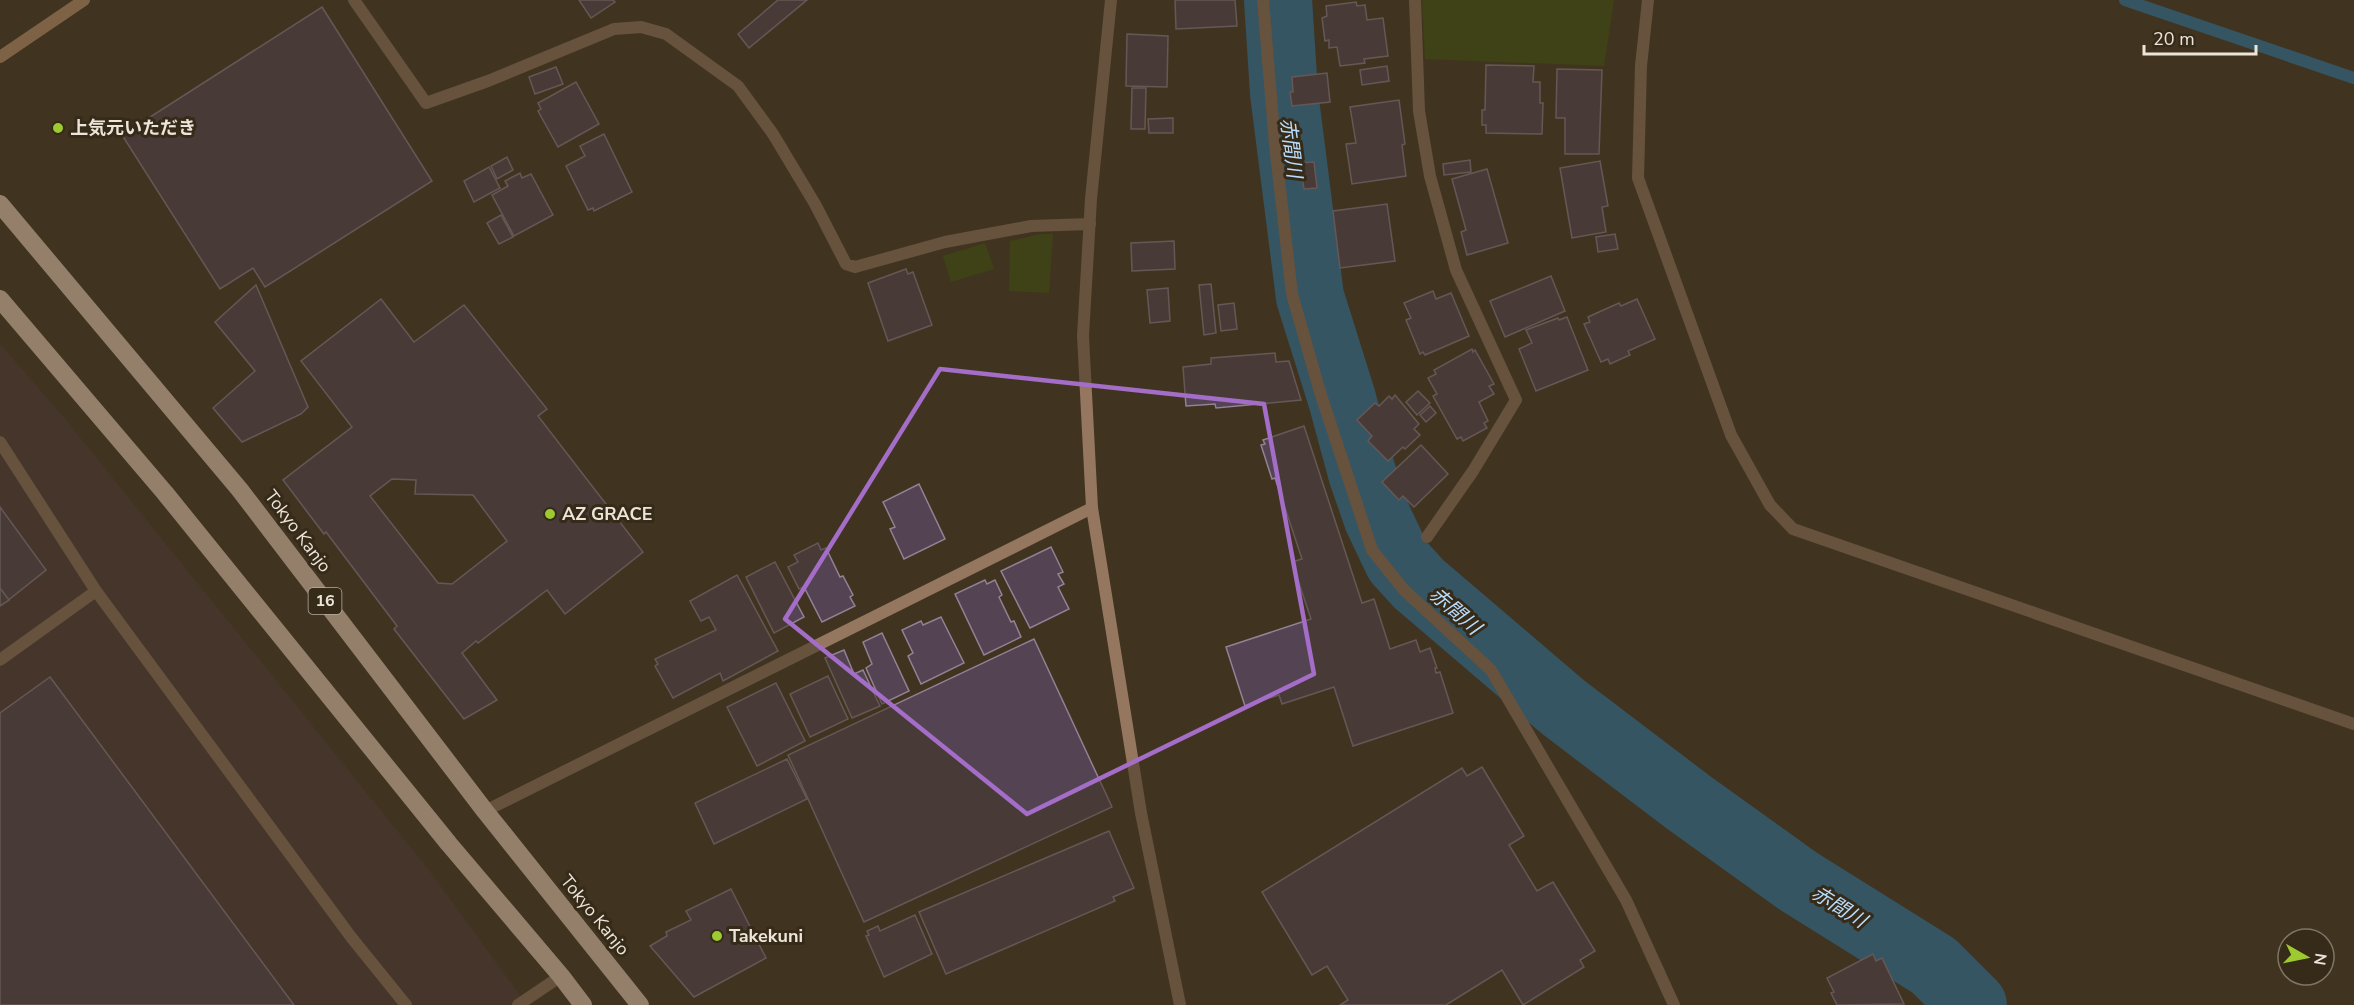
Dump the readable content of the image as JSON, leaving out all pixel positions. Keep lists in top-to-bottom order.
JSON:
{
  "streets": {
    "highway": ["Tokyo Kanjo", "16"]
  },
  "water": ["赤間川"],
  "places": ["上気元いただき", "AZ GRACE", "Takekuni"],
  "scale_bar": "20 m",
  "north": "right"
}
